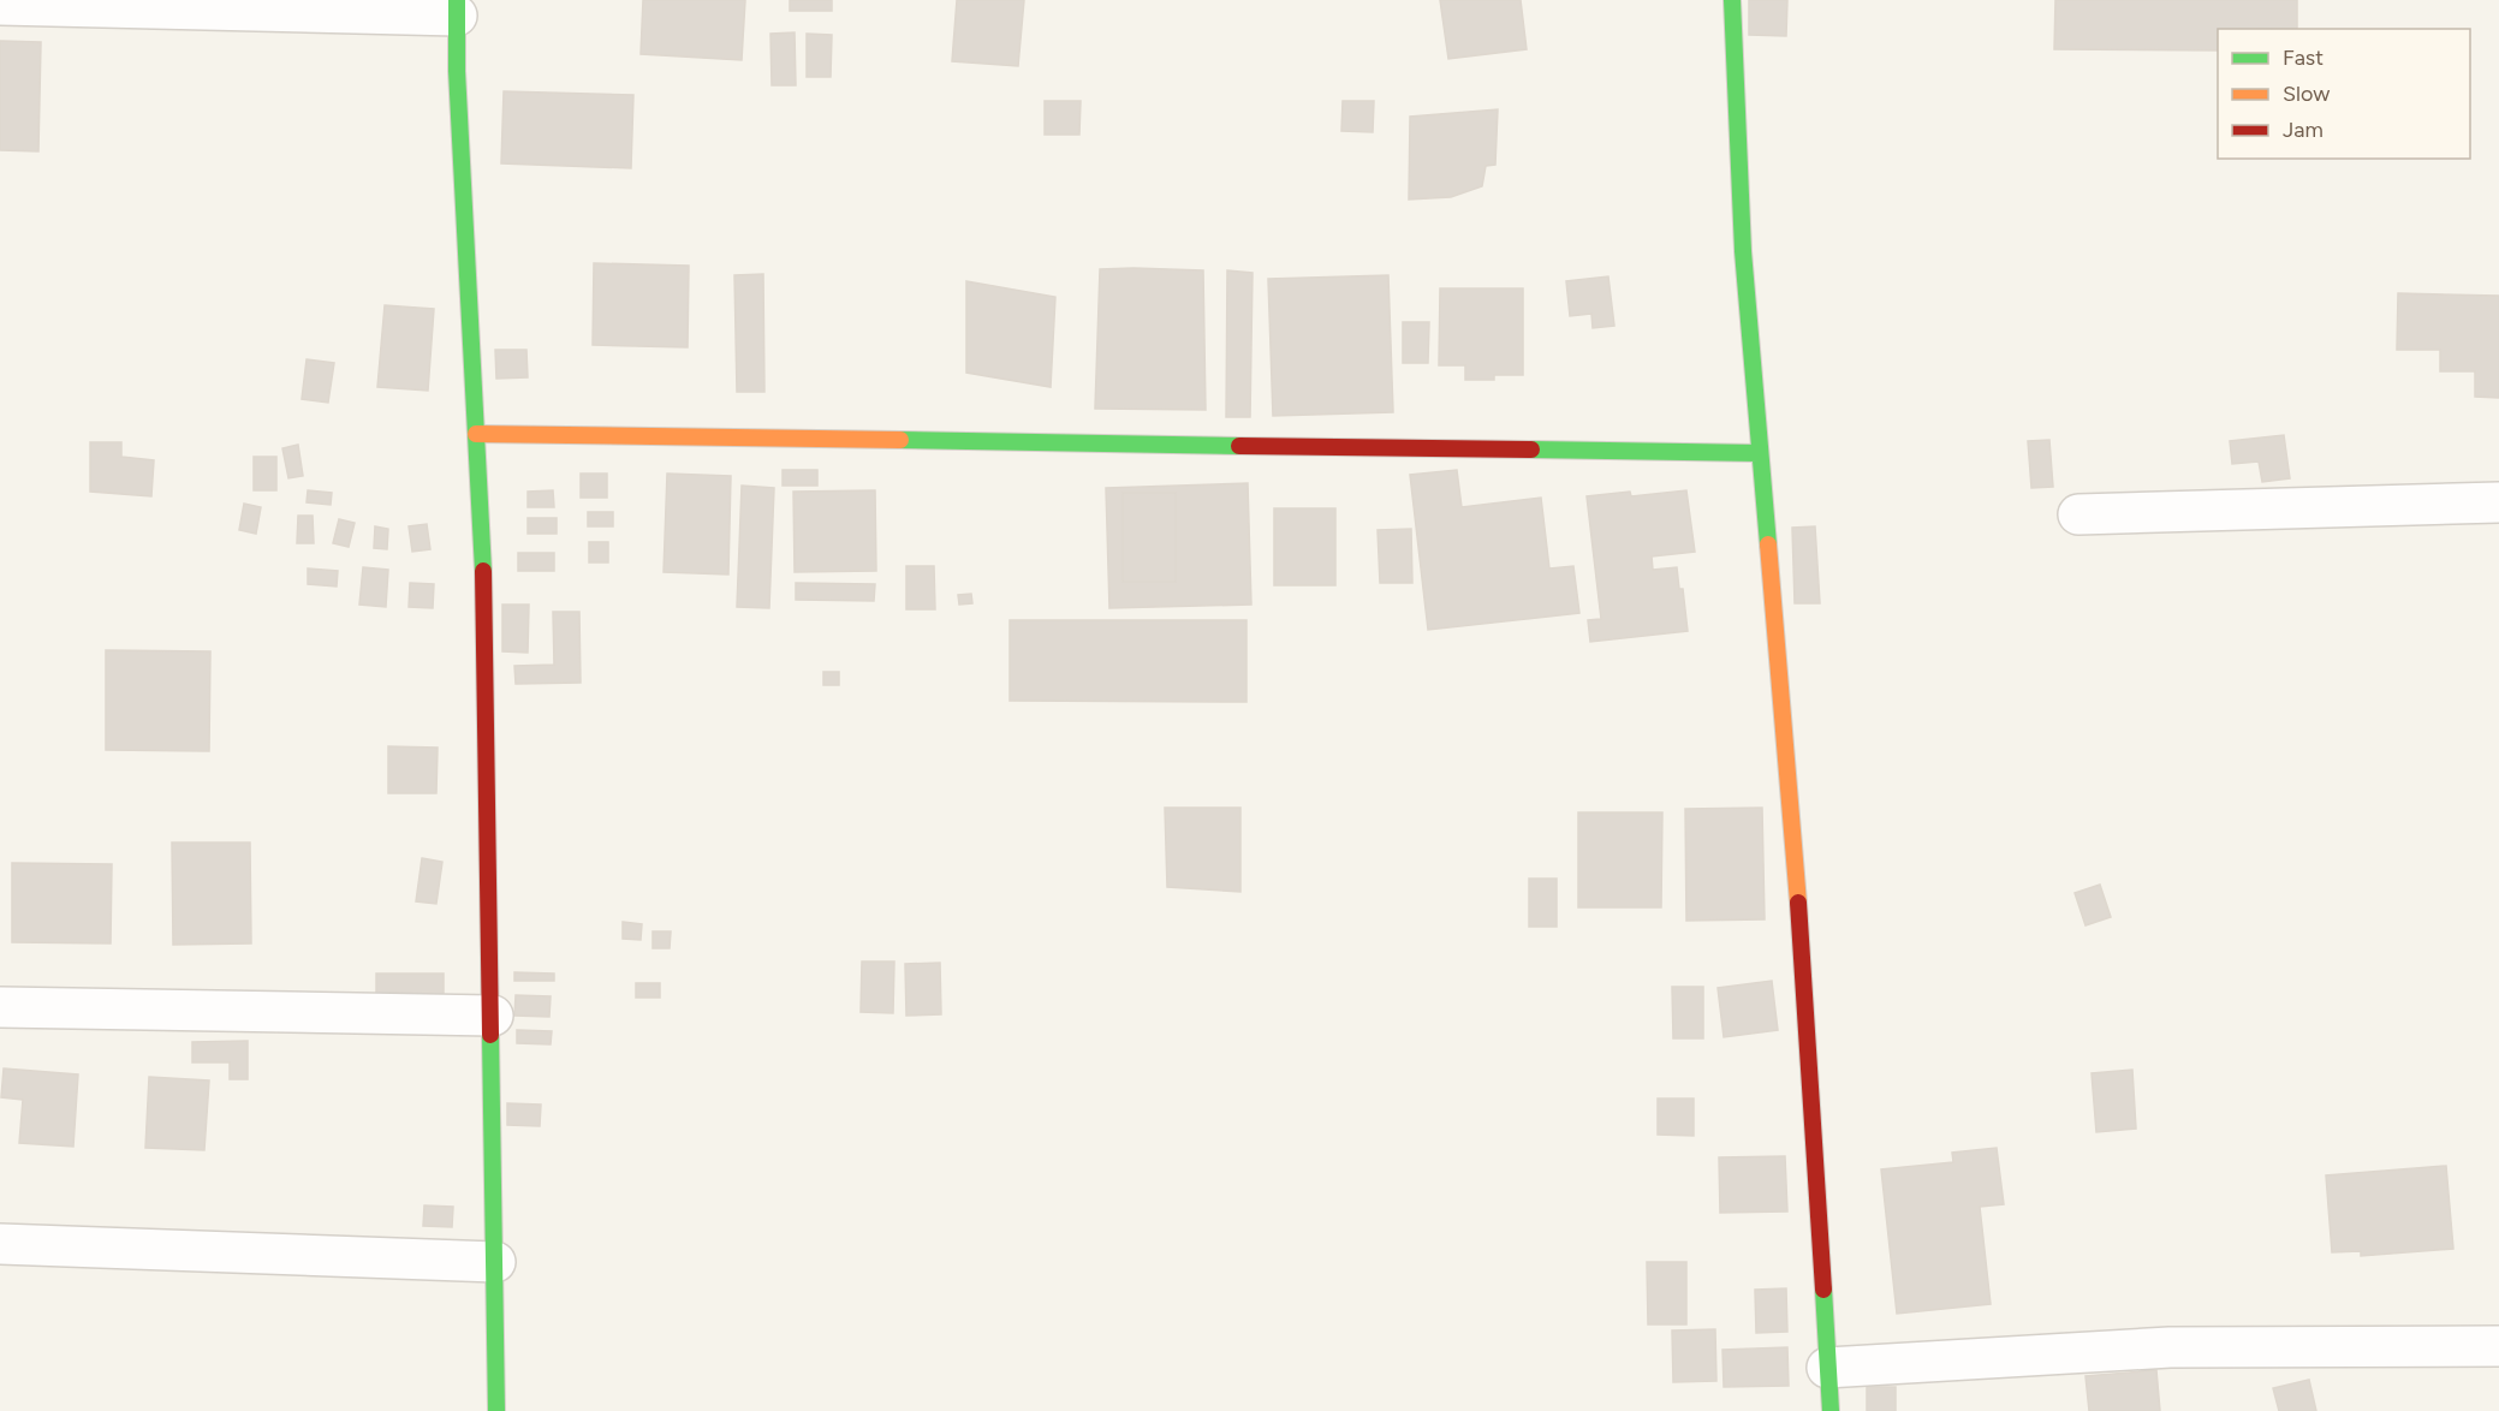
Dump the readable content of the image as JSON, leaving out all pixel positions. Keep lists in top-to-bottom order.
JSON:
{
  "legend": ["Fast", "Slow", "Jam"]
}
